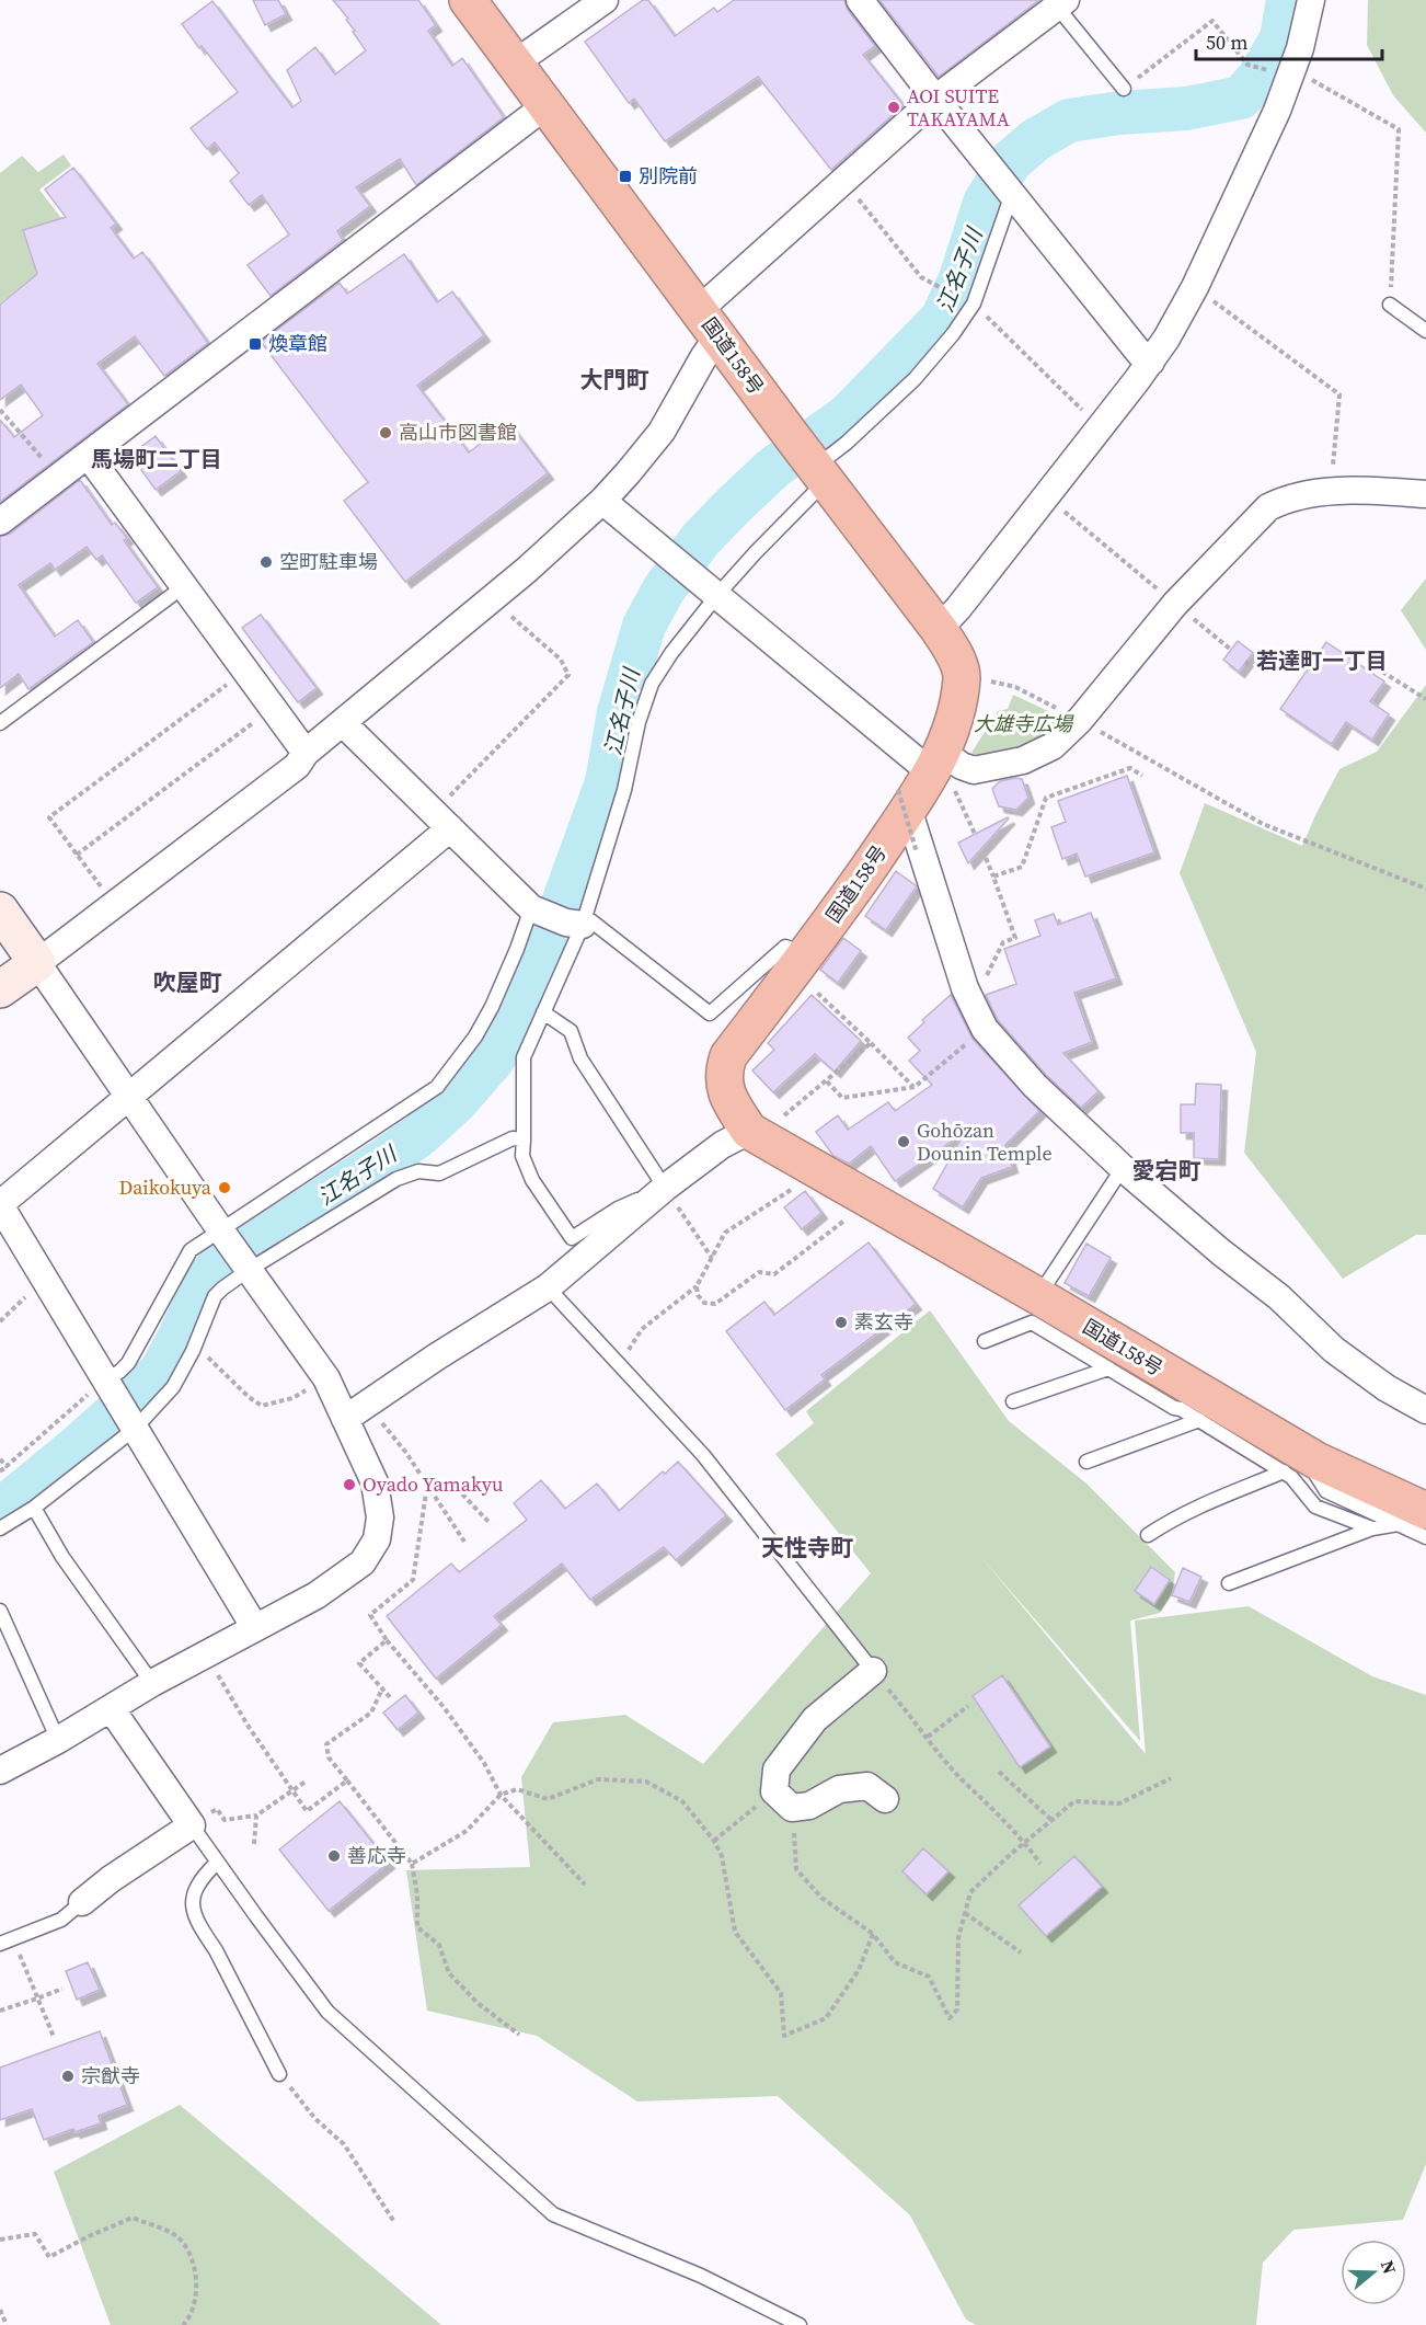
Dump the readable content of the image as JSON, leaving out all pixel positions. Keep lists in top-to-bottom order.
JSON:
{
  "streets": {
    "highway": ["国道158号"]
  },
  "districts": [
    "大門町",
    "馬場町二丁目",
    "若達町一丁目",
    "吹屋町",
    "愛宕町",
    "天性寺町"
  ],
  "water": ["江名子川"],
  "parks": ["大雄寺広場"],
  "places": {
    "other": [
      "AOI SUITE TAKAYAMA",
      "高山市図書館",
      "空町駐車場",
      "Gohōzan Dounin Temple",
      "Daikokuya",
      "素玄寺",
      "Oyado Yamakyu",
      "善応寺",
      "宗猷寺"
    ],
    "transit": ["別院前", "煥章館"]
  },
  "scale_bar": "50 m",
  "north": "right"
}
